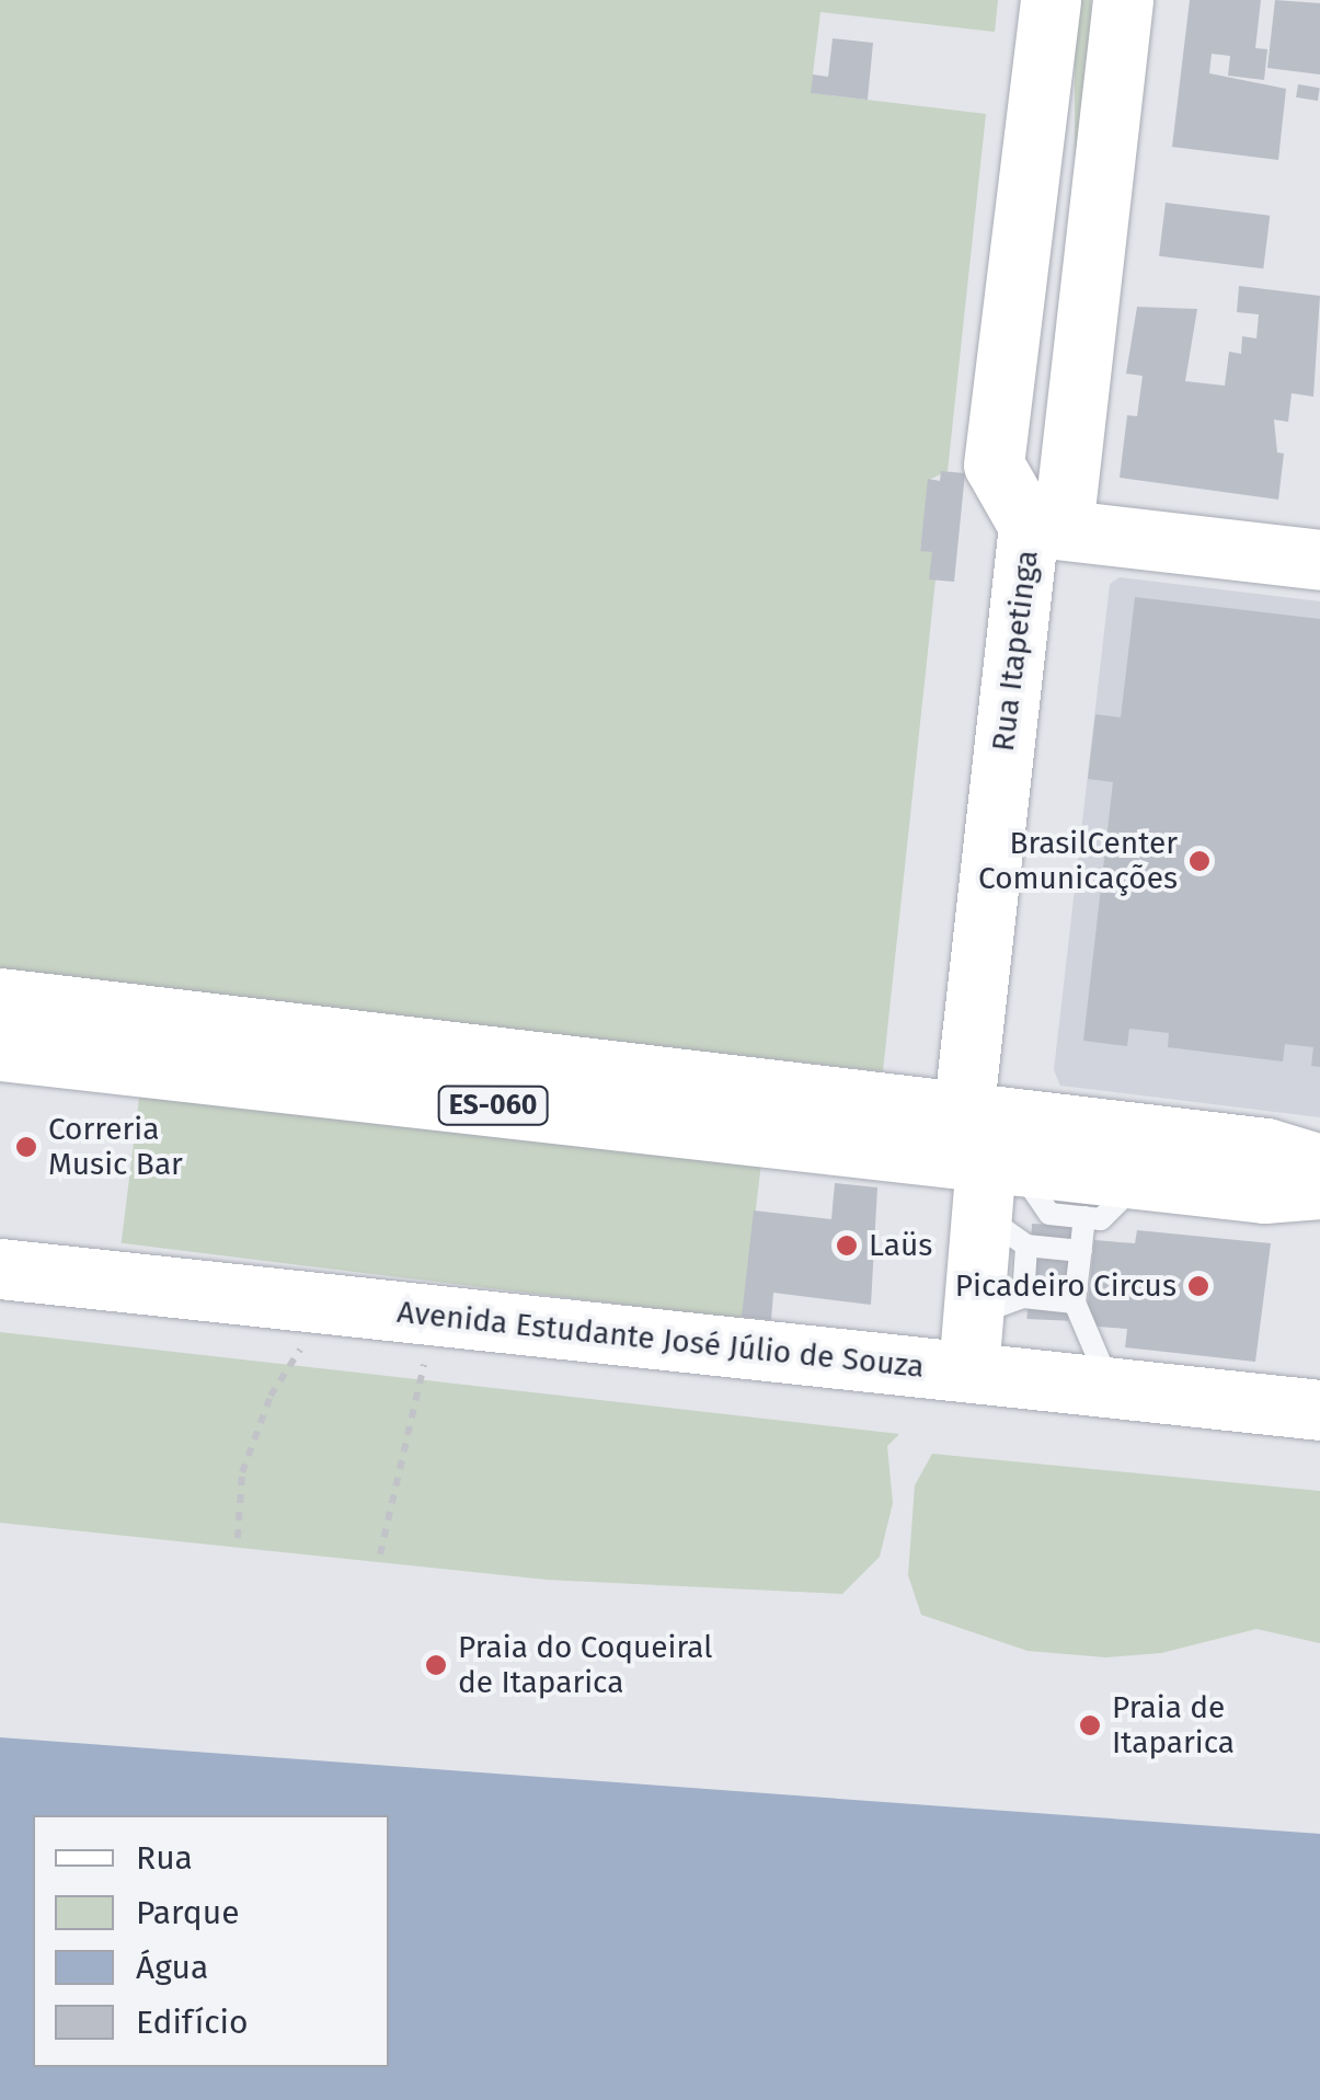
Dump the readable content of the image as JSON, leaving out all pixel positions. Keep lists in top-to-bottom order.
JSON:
{
  "streets": {
    "main road": ["Rua Itapetinga", "ES-060", "Avenida Estudante José Júlio de Souza"]
  },
  "crossings": [
    ["Rua Itapetinga", "ES-060"],
    ["Rua Itapetinga", "Avenida Estudante José Júlio de Souza"]
  ],
  "places": [
    "BrasilCenter Comunicações",
    "Correria Music Bar",
    "Laüs",
    "Picadeiro Circus",
    "Praia do Coqueiral de Itaparica",
    "Praia de Itaparica"
  ],
  "legend": [
    "Rua",
    "Parque",
    "Água",
    "Edifício"
  ]
}
